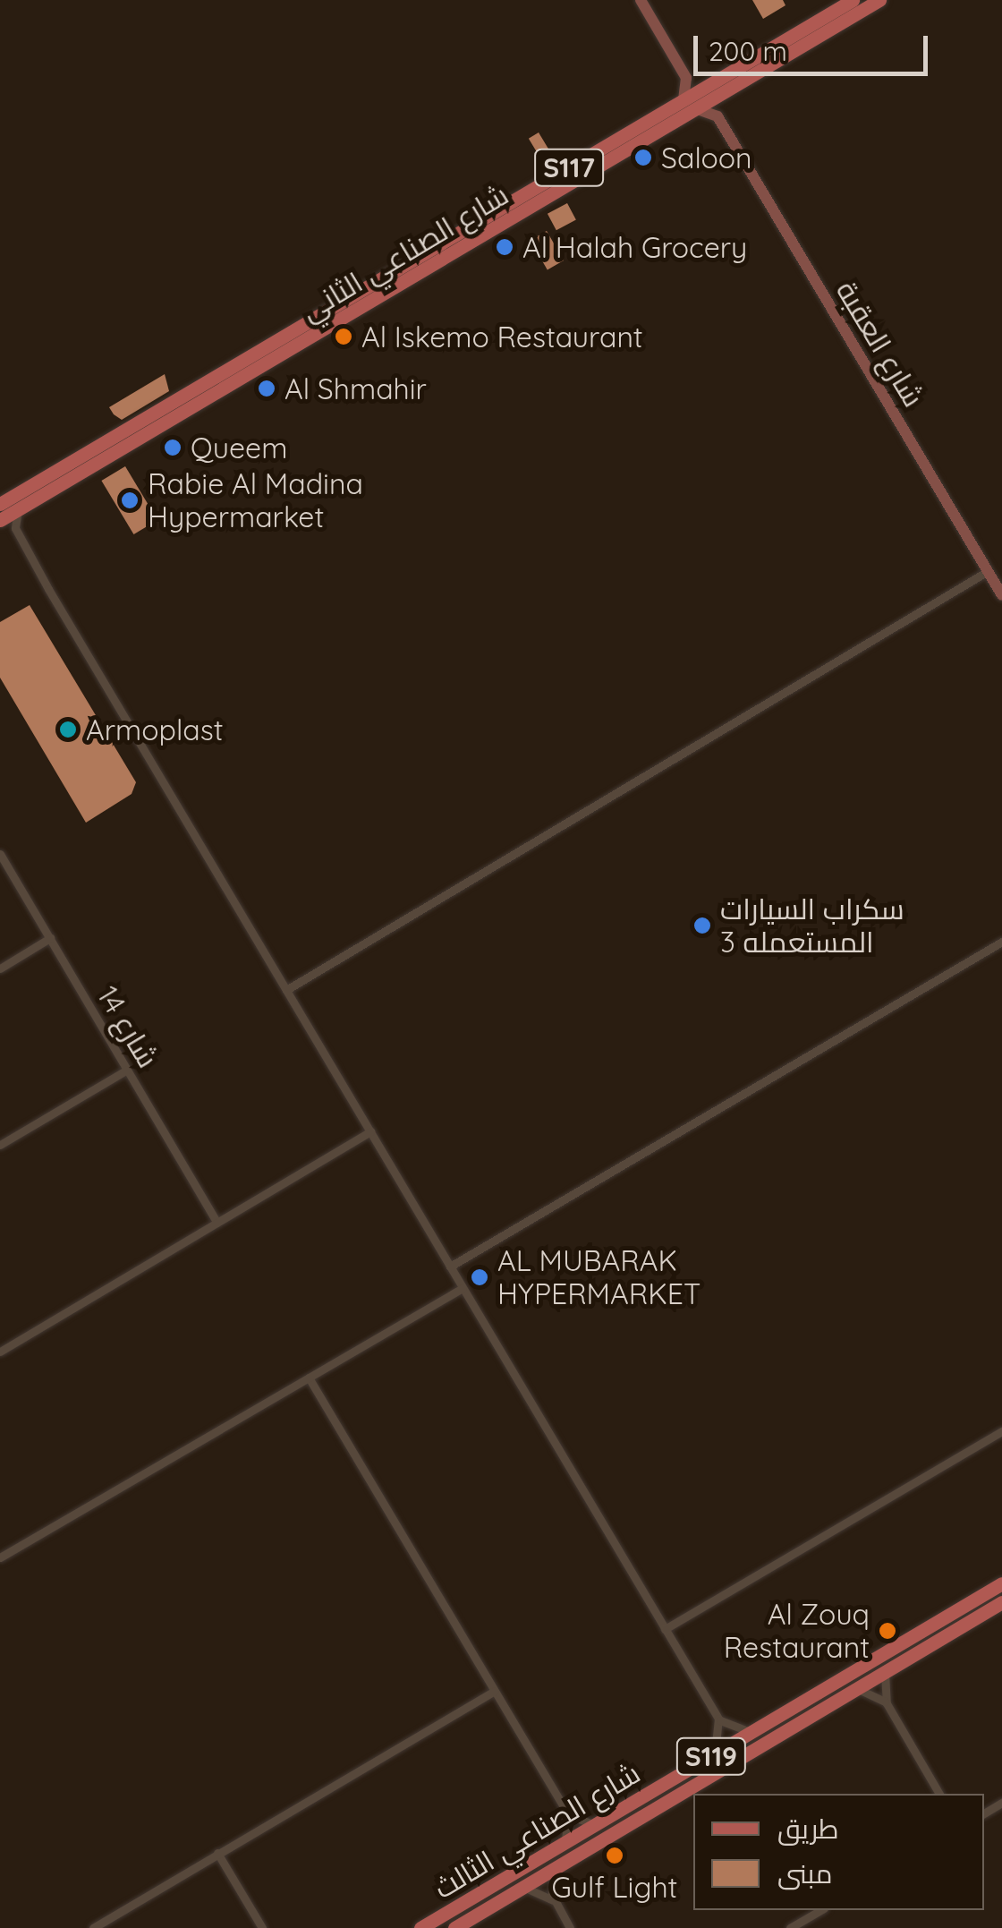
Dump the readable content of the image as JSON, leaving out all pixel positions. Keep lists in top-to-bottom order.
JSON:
{
  "streets": {
    "main road": [
      "S117",
      "شارع الصناعي الثاني",
      "S119",
      "شارع الصناعي الثالث"
    ],
    "street": ["شارع العقبة", "شارع 14"]
  },
  "places": [
    "Saloon",
    "Al Halah Grocery",
    "Al Iskemo Restaurant",
    "Al Shmahir",
    "Queem",
    "Rabie Al Madina Hypermarket",
    "Armoplast",
    "سكراب السيارات المستعمله 3",
    "AL MUBARAK HYPERMARKET",
    "Al Zouq Restaurant",
    "Gulf Light"
  ],
  "legend": ["طريق", "مبنى"],
  "scale_bar": "200 m"
}
